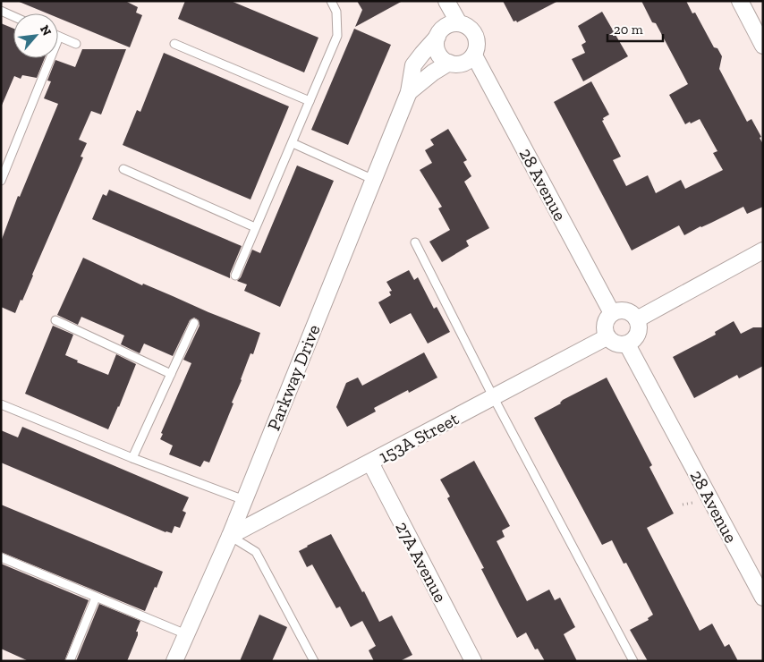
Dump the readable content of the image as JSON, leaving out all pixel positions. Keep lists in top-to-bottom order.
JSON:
{
  "streets": {
    "street": [
      "28 Avenue",
      "Parkway Drive",
      "153A Street",
      "27A Avenue"
    ]
  },
  "crossings": [
    ["28 Avenue", "Parkway Drive"],
    ["28 Avenue", "153A Street"],
    ["Parkway Drive", "153A Street"],
    ["153A Street", "27A Avenue"]
  ],
  "scale_bar": "20 m",
  "north": "top right"
}
